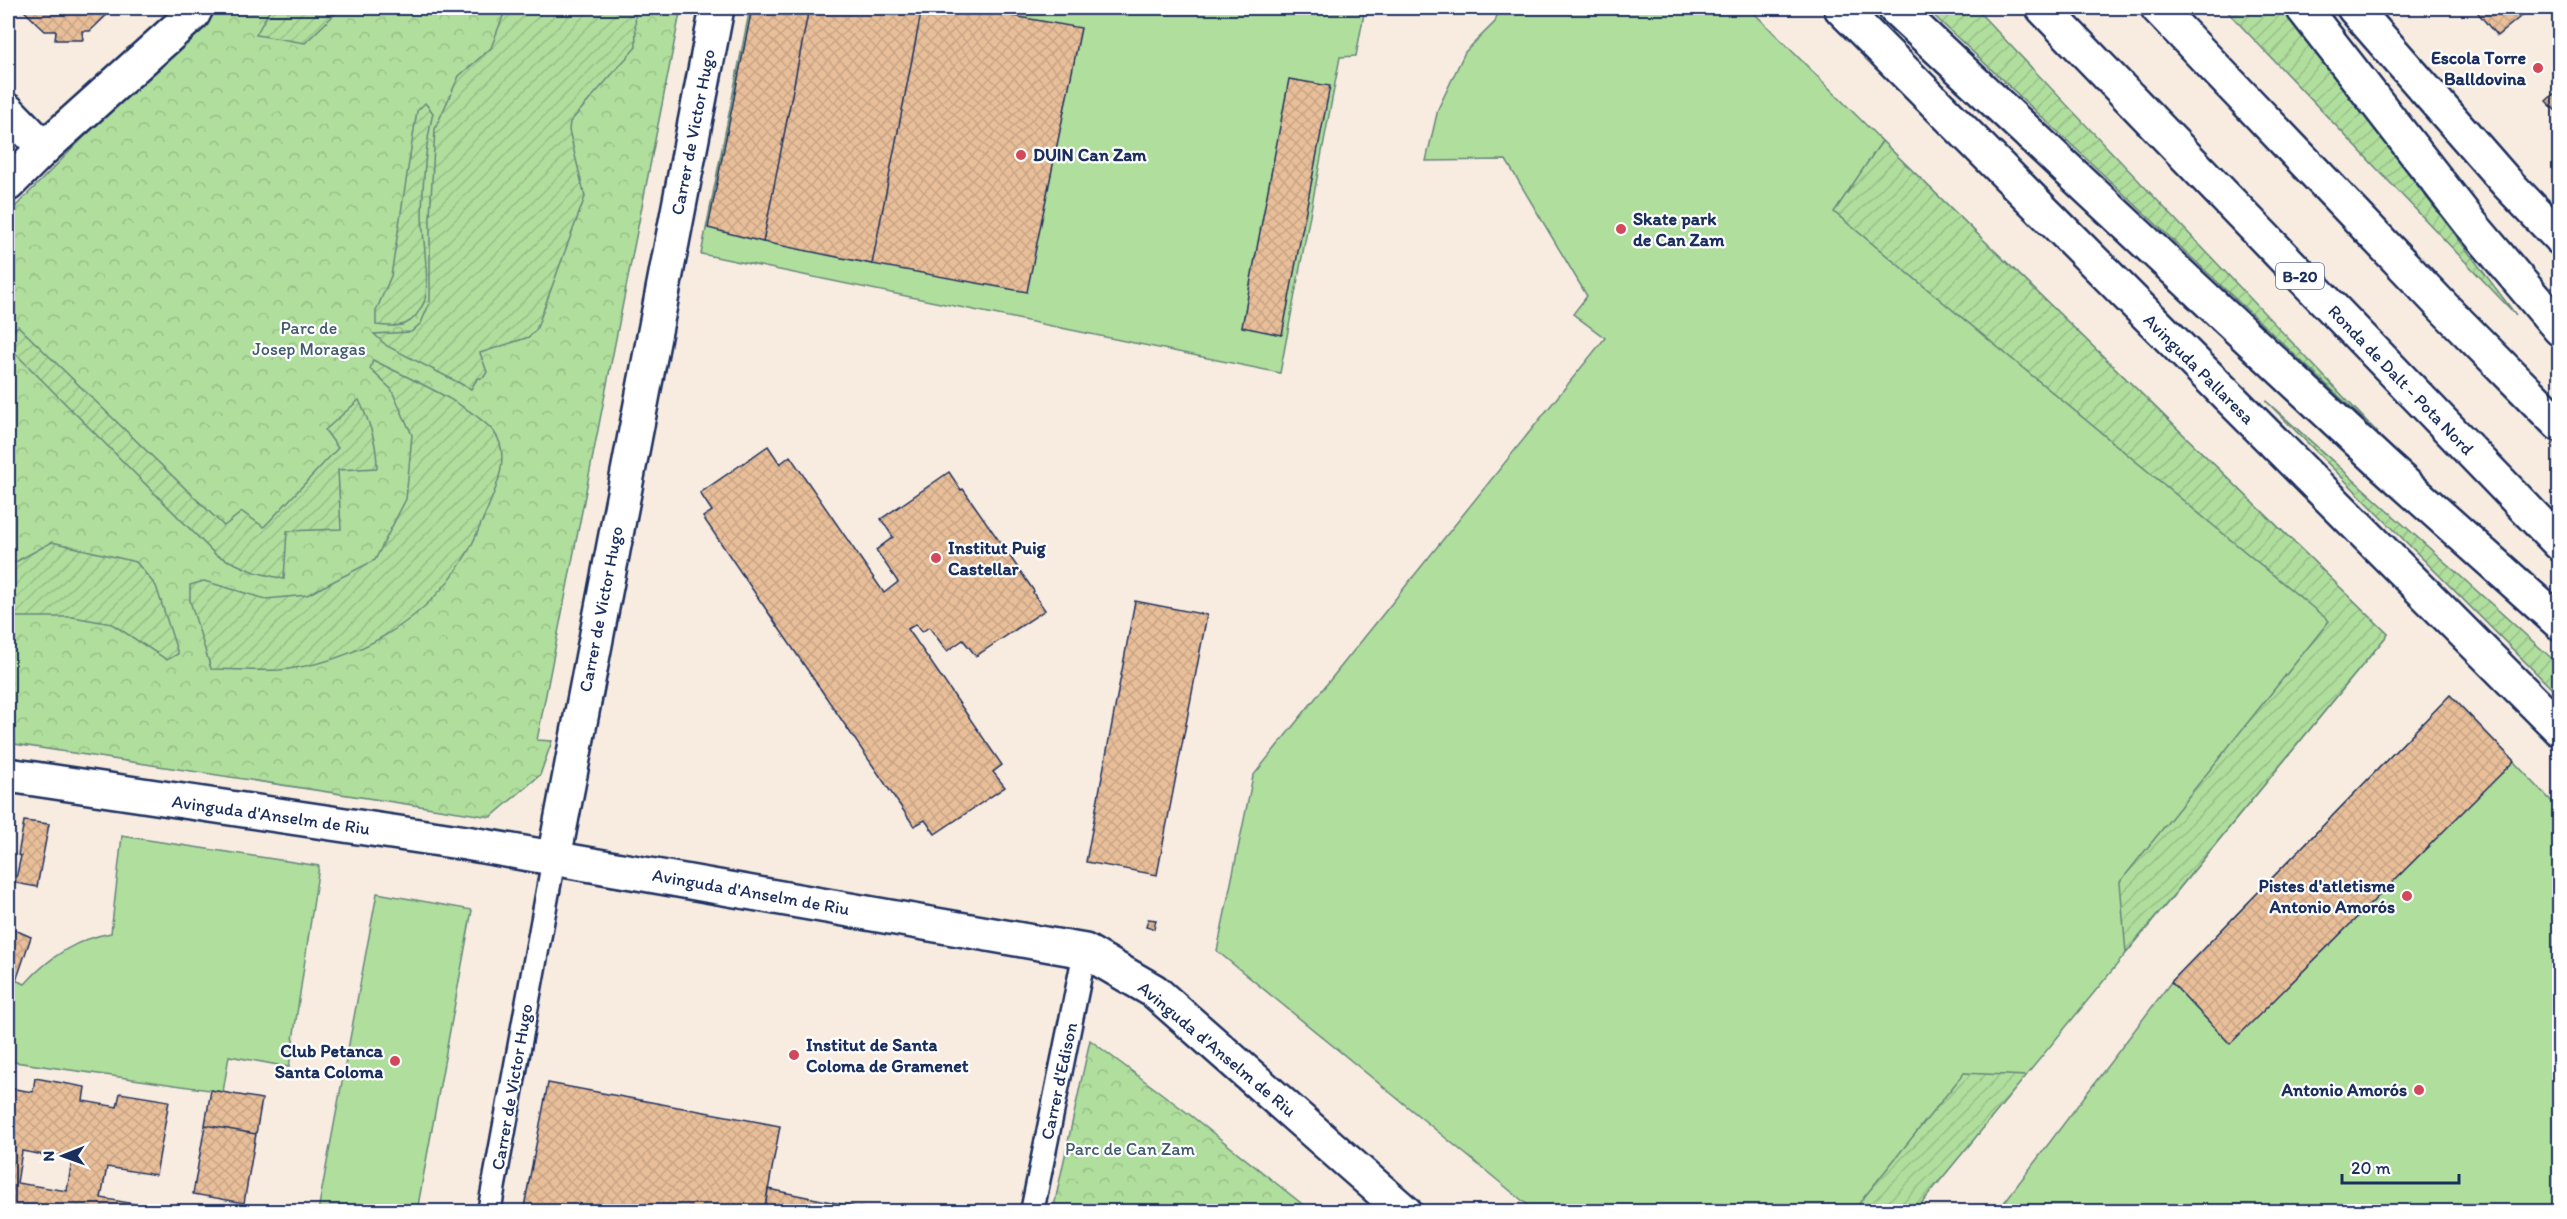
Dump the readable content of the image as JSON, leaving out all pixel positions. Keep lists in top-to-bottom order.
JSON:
{
  "streets": {
    "main road": [
      "Carrer de Victor Hugo",
      "B-20",
      "Avinguda Pallaresa",
      "Ronda de Dalt - Pota Nord",
      "Avinguda d'Anselm de Riu"
    ],
    "lane": ["Carrer d'Edison"]
  },
  "crossings": [
    ["Carrer de Victor Hugo", "Avinguda d'Anselm de Riu"],
    ["Avinguda d'Anselm de Riu", "Carrer d'Edison"]
  ],
  "parks": ["Parc de Josep Moragas", "Parc de Can Zam"],
  "places": [
    "Escola Torre Balldovina",
    "DUIN Can Zam",
    "Skate park de Can Zam",
    "Institut Puig Castellar",
    "Pistes d'atletisme Antonio Amorós",
    "Institut de Santa Coloma de Gramenet",
    "Club Petanca Santa Coloma",
    "Antonio Amorós"
  ],
  "scale_bar": "20 m",
  "north": "left"
}
